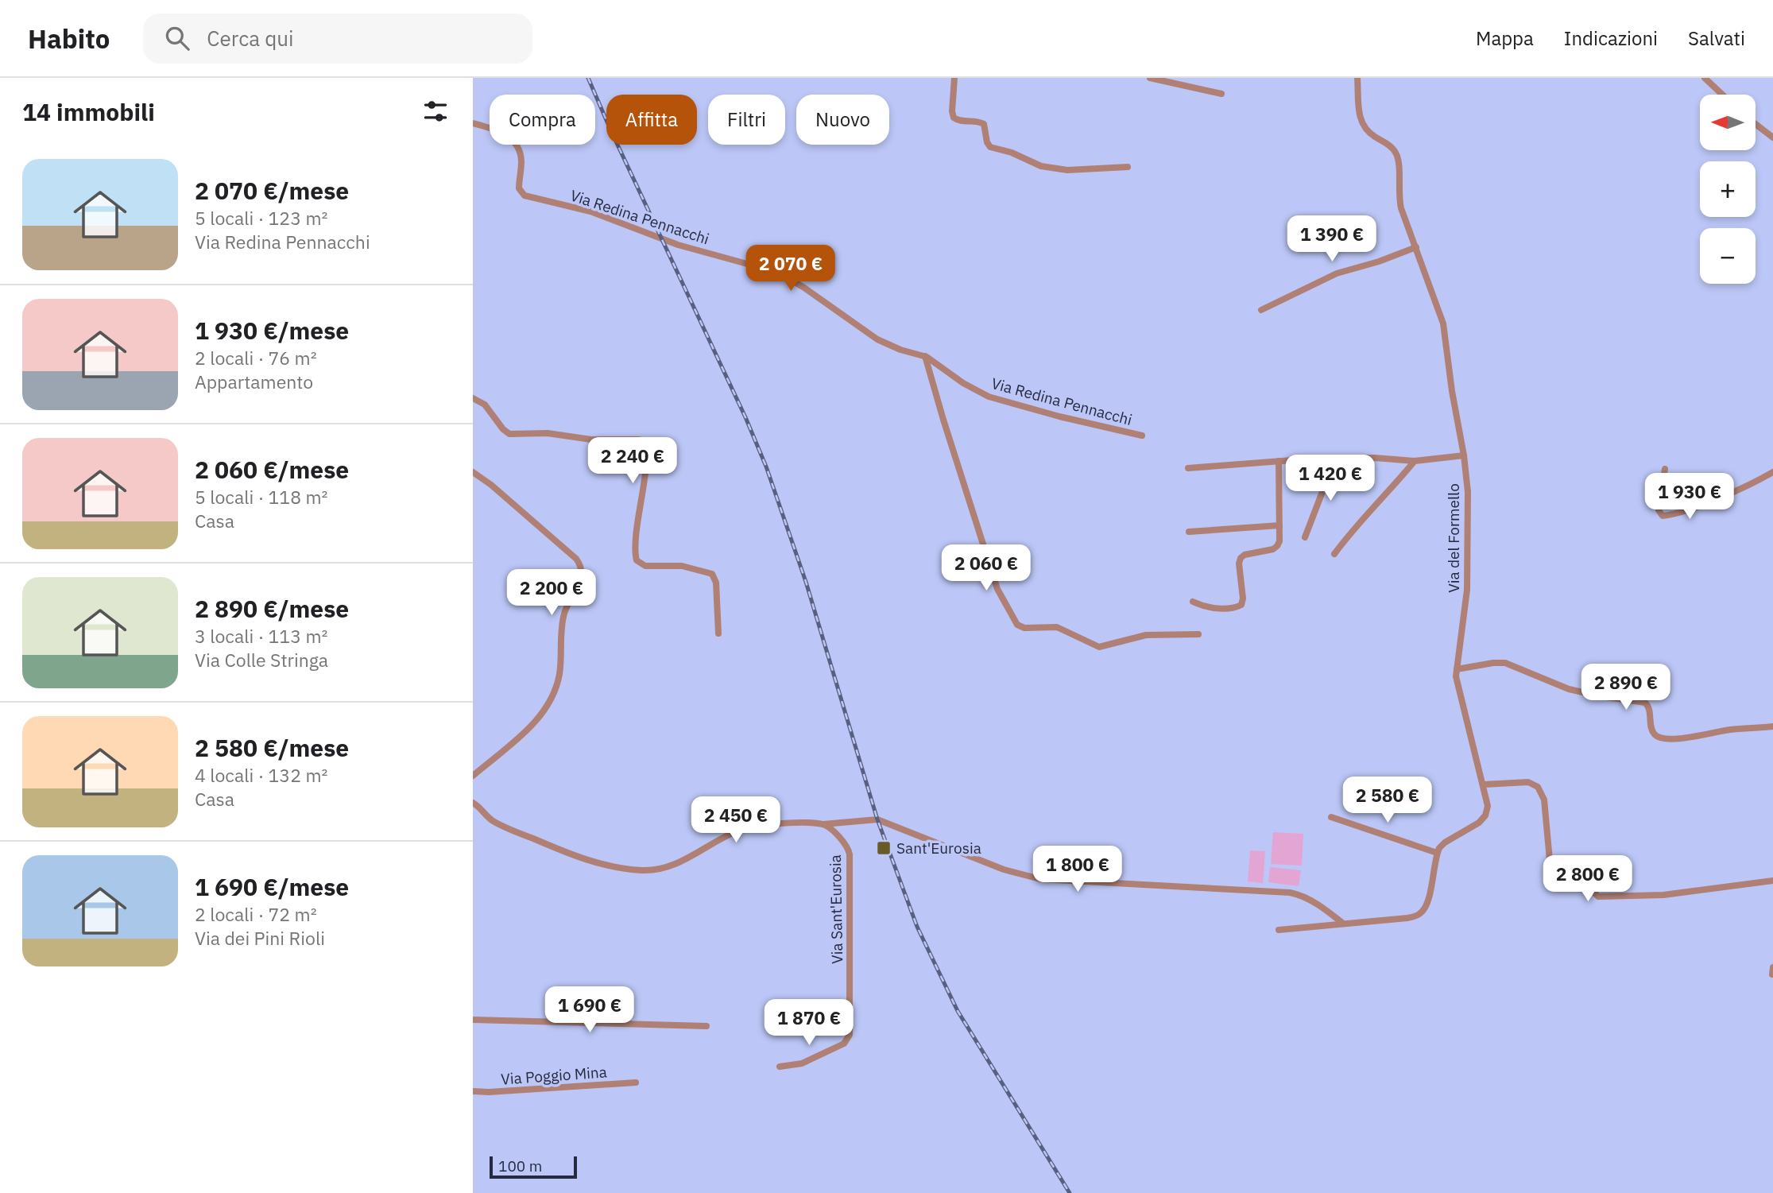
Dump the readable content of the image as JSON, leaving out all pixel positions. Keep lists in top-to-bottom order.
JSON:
{
  "streets": {
    "street": [
      "Via Redina Pennacchi",
      "Via del Formello",
      "Via Sant'Eurosia",
      "Via Poggio Mina"
    ]
  },
  "places": {
    "transit": ["Sant'Eurosia"]
  },
  "scale_bar": "100 m",
  "north": "left",
  "page": {
    "header": "Habito",
    "search": "Cerca qui",
    "nav": ["Mappa", "Indicazioni", "Salvati"],
    "heading": "14 immobili",
    "map_buttons": ["+", "−"],
    "chip": [
      "Compra",
      "Affitta",
      "Filtri",
      "Nuovo"
    ],
    "list": [
      {
        "name": "2 070 €/mese",
        "note": "5 locali · 123 m² · Via Redina Pennacchi"
      },
      {
        "name": "1 930 €/mese",
        "note": "2 locali · 76 m² · Appartamento"
      },
      {
        "name": "2 060 €/mese",
        "note": "5 locali · 118 m² · Casa"
      },
      {
        "name": "2 890 €/mese",
        "note": "3 locali · 113 m² · Via Colle Stringa"
      },
      {
        "name": "2 580 €/mese",
        "note": "4 locali · 132 m² · Casa"
      },
      {
        "name": "1 690 €/mese",
        "note": "2 locali · 72 m² · Via dei Pini Rioli"
      }
    ],
    "price": [
      "1 390 €",
      "2 070 €",
      "2 240 €",
      "1 420 €",
      "1 930 €",
      "2 060 €",
      "2 200 €",
      "2 890 €",
      "2 580 €",
      "2 450 €",
      "1 800 €",
      "2 800 €",
      "1 690 €",
      "1 870 €"
    ],
    "scale": "100 m"
  }
}
